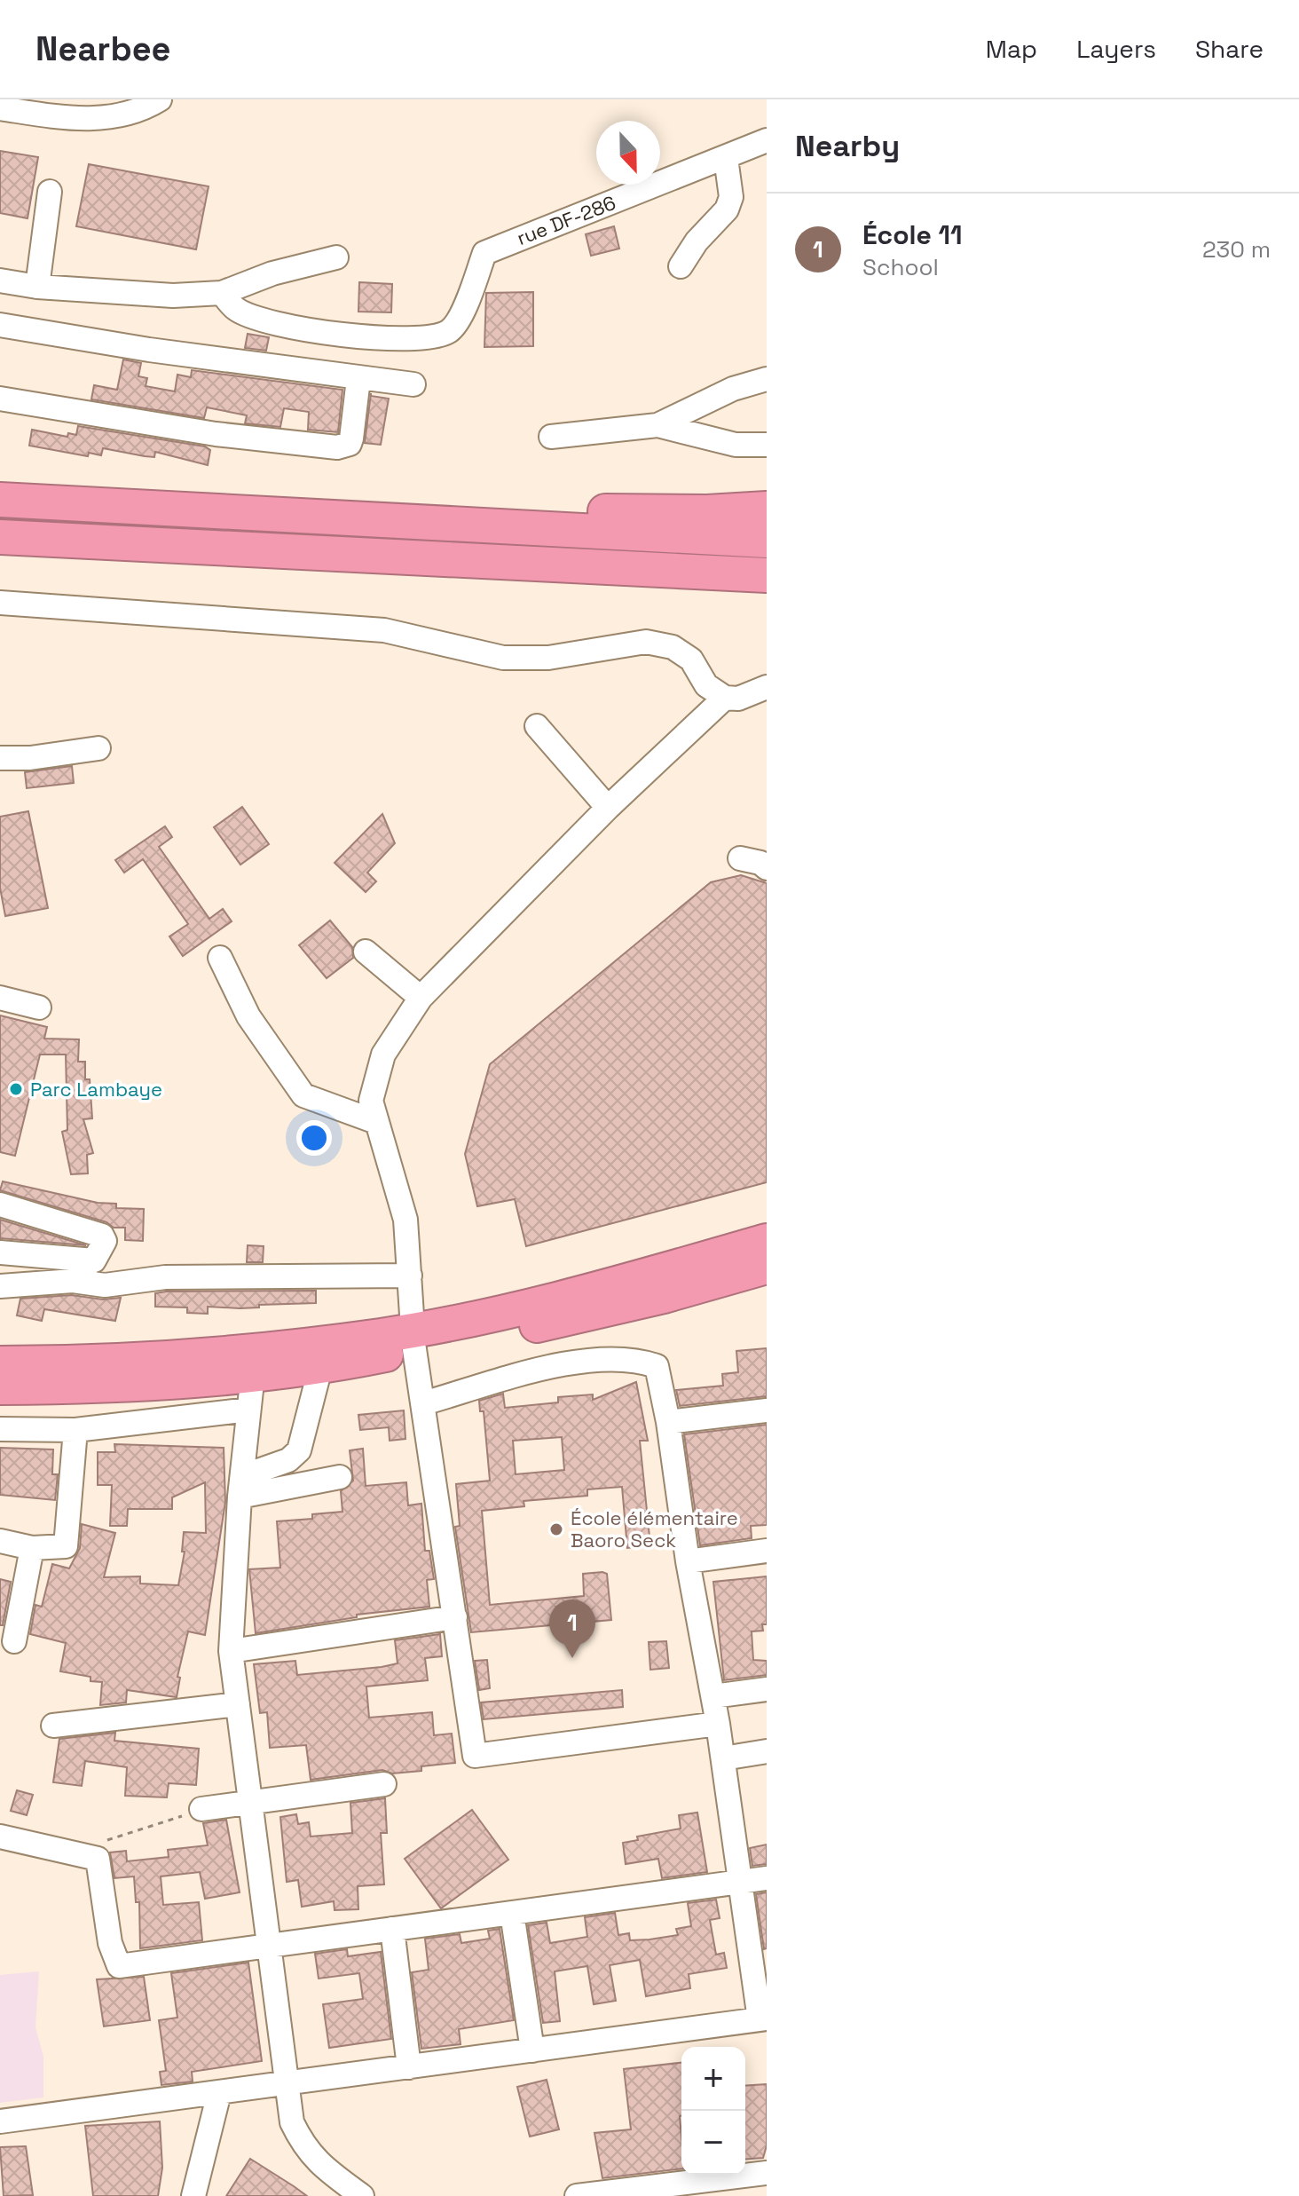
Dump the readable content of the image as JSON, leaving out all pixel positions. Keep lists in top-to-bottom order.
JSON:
{
  "streets": {
    "street": ["rue DF-286"]
  },
  "places": ["Parc Lambaye", "École élémentaire Baoro Seck"],
  "north": "bottom",
  "page": {
    "header": "Nearbee",
    "nav": ["Map", "Layers", "Share"],
    "heading": "Nearby",
    "list": [
      {
        "mark": "1",
        "name": "École 11",
        "note": "School",
        "value": "230 m"
      }
    ],
    "pins": "1",
    "map_buttons": ["+", "−"]
  }
}
